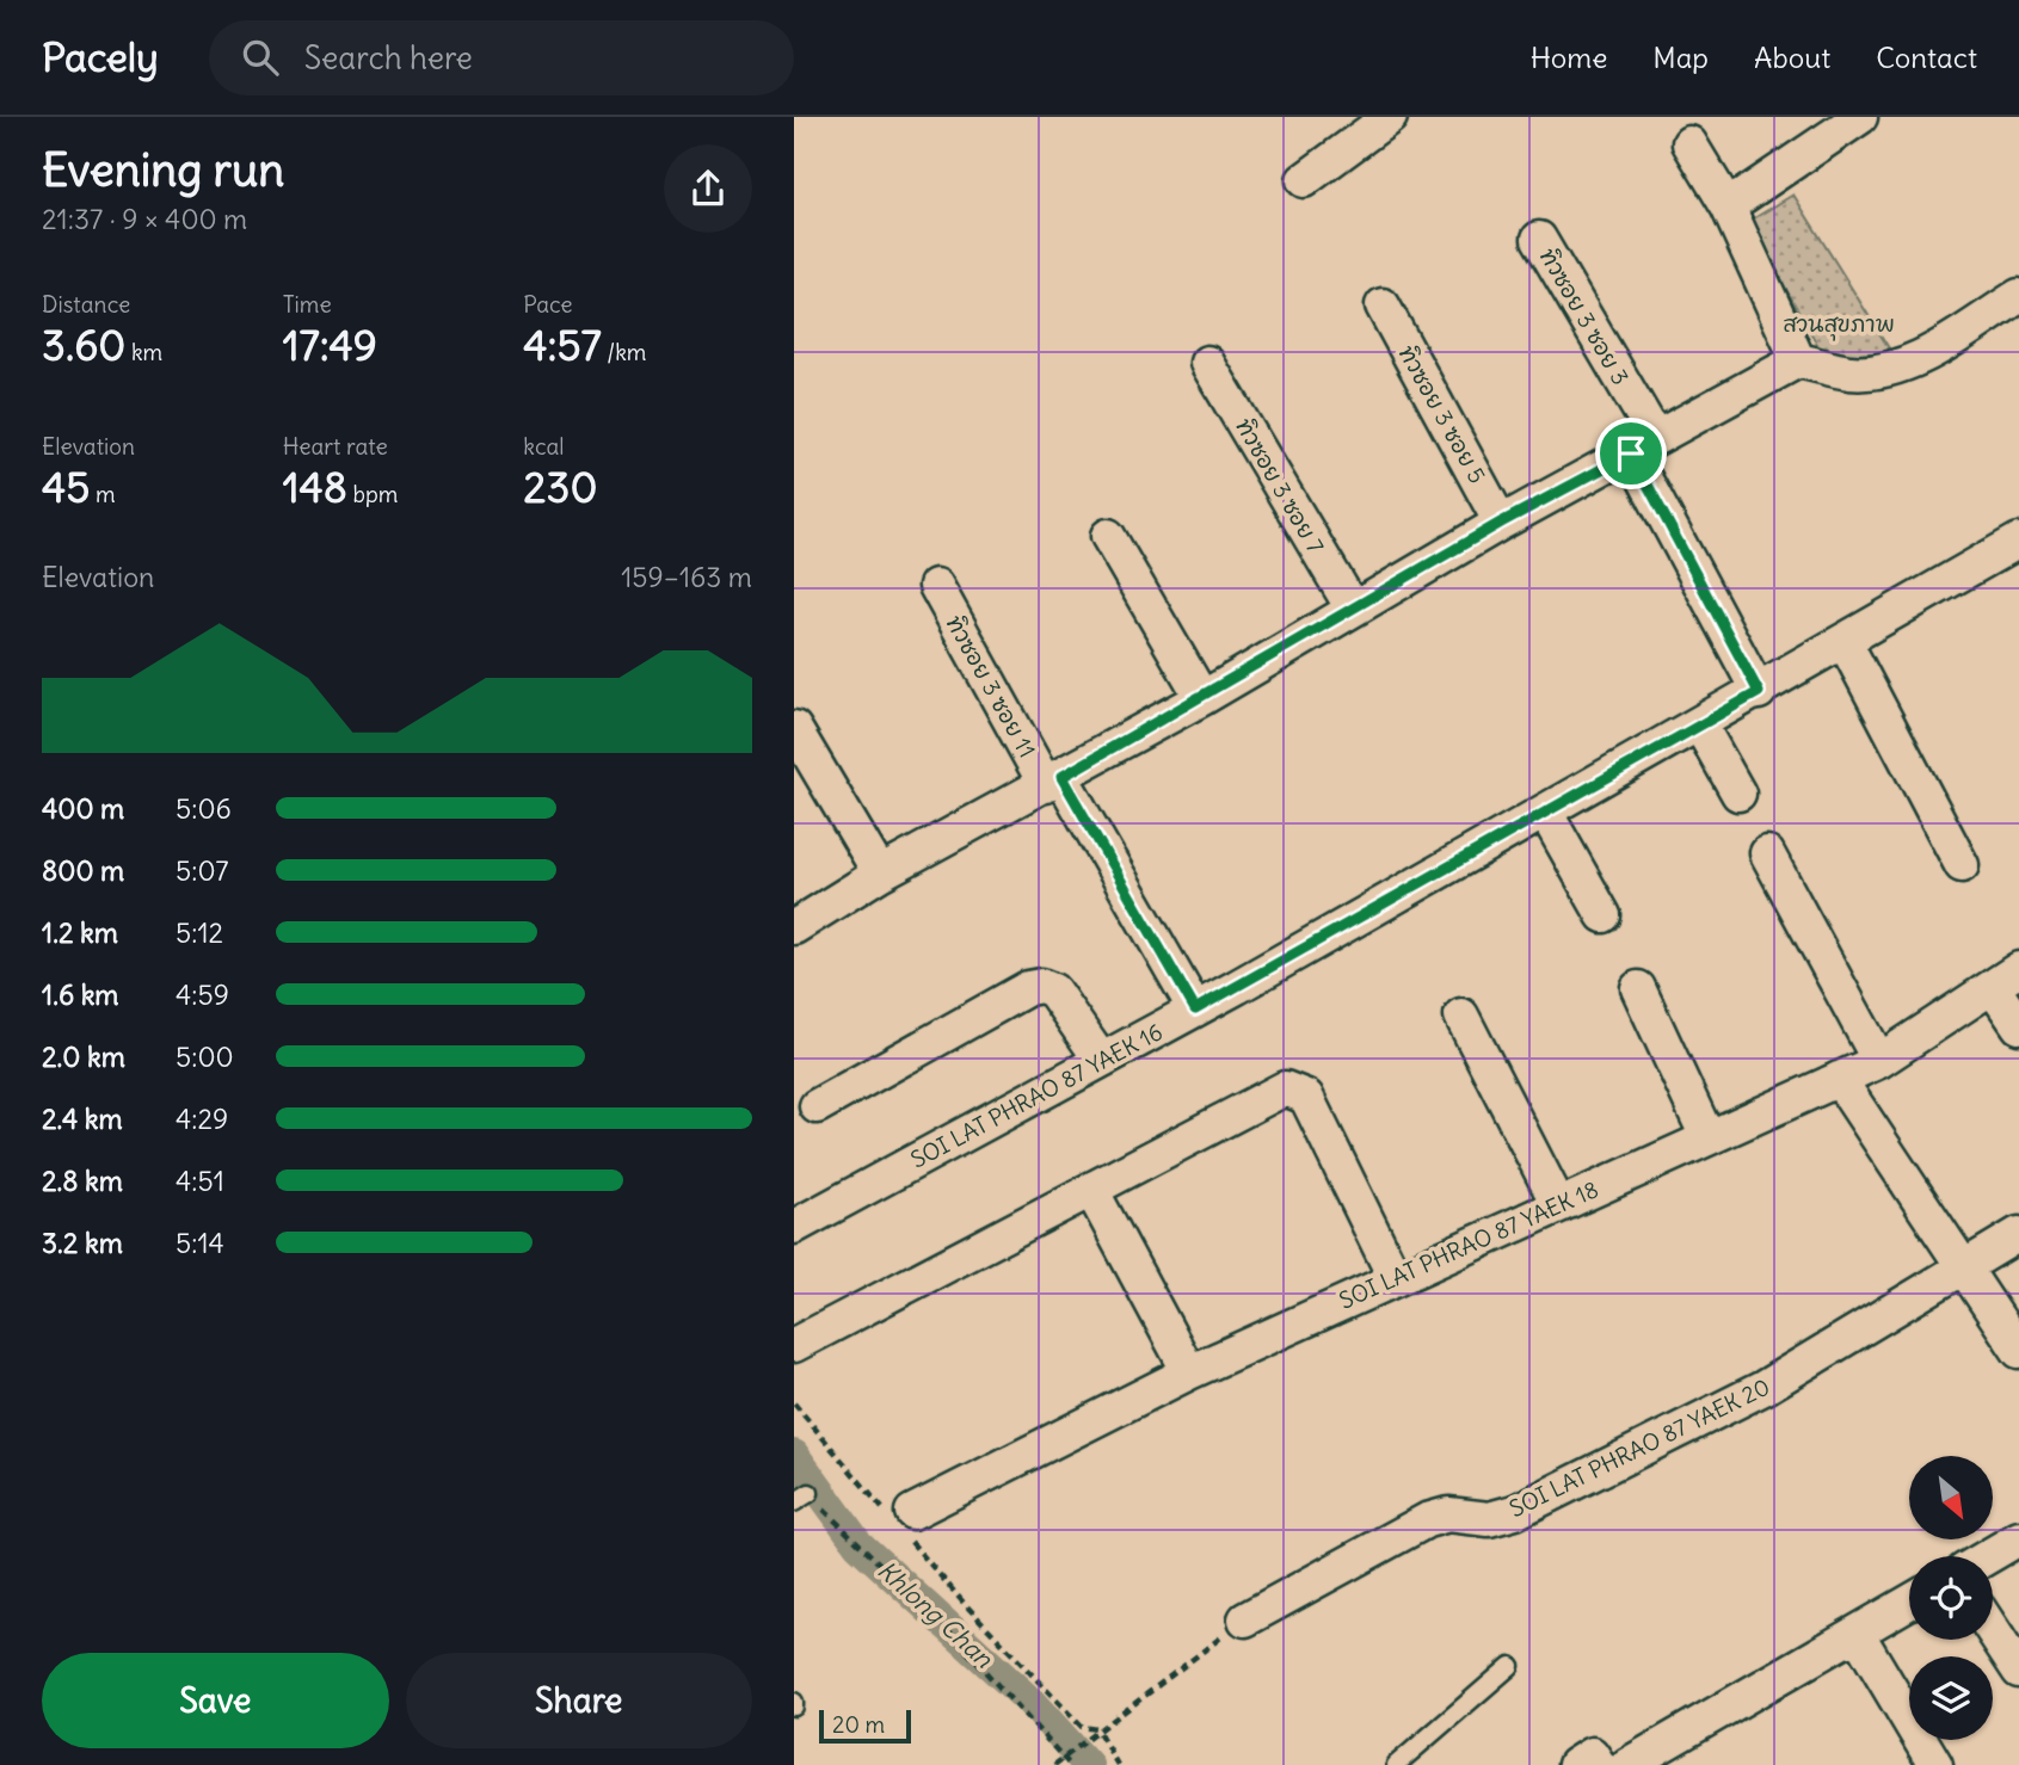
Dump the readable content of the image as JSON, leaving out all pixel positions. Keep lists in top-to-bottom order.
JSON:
{
  "streets": {
    "street": [
      "ทิวซอย 3 ซอย 3",
      "ทิวซอย 3 ซอย 5",
      "ทิวซอย 3 ซอย 7",
      "ทิวซอย 3 ซอย 11",
      "SOI LAT PHRAO 87 YAEK 16",
      "SOI LAT PHRAO 87 YAEK 18",
      "SOI LAT PHRAO 87 YAEK 20"
    ]
  },
  "crossings": [
    ["ทิวซอย 3 ซอย 3", "SOI LAT PHRAO 87 YAEK 16"],
    ["ทิวซอย 3 ซอย 11", "SOI LAT PHRAO 87 YAEK 16"]
  ],
  "water": ["Khlong Chan"],
  "parks": ["สวนสุขภาพ"],
  "scale_bar": "20 m",
  "north": "bottom right",
  "page": {
    "header": "Pacely",
    "search": "Search here",
    "nav": [
      "Home",
      "Map",
      "About",
      "Contact"
    ],
    "heading": ["Evening run", "21:37 · 9 × 400 m"],
    "stats": [
      ["Distance", "3.60 km"],
      ["Time", "17:49"],
      ["Pace", "4:57 /km"],
      ["Elevation", "45 m"],
      ["Heart rate", "148 bpm"],
      ["kcal", "230"]
    ],
    "chart": ["Elevation", "159–163 m"],
    "list": [
      {
        "name": "400 m",
        "note": "5:06"
      },
      {
        "name": "800 m",
        "note": "5:07"
      },
      {
        "name": "1.2 km",
        "note": "5:12"
      },
      {
        "name": "1.6 km",
        "note": "4:59"
      },
      {
        "name": "2.0 km",
        "note": "5:00"
      },
      {
        "name": "2.4 km",
        "note": "4:29"
      },
      {
        "name": "2.8 km",
        "note": "4:51"
      },
      {
        "name": "3.2 km",
        "note": "5:14"
      }
    ],
    "buttons": ["Save", "Share"],
    "scale": "20 m"
  }
}
